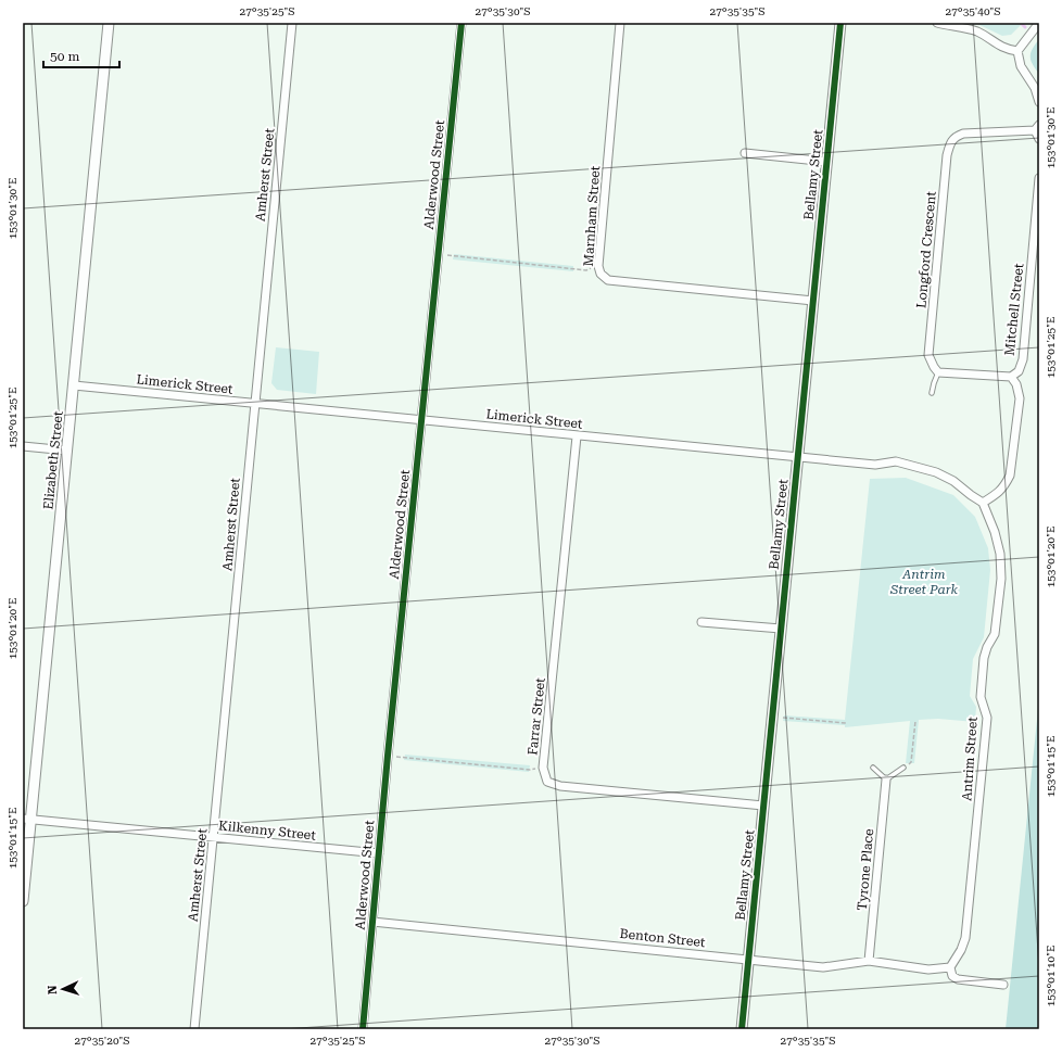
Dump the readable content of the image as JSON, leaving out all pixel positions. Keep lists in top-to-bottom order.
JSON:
{
  "streets": {
    "street": [
      "Amherst Street",
      "Alderwood Street",
      "Bellamy Street",
      "Marnham Street",
      "Longford Crescent",
      "Mitchell Street",
      "Limerick Street",
      "Elizabeth Street",
      "Farrar Street",
      "Antrim Street",
      "Kilkenny Street",
      "Tyrone Place",
      "Benton Street"
    ]
  },
  "crossings": [
    ["Amherst Street", "Limerick Street"],
    ["Amherst Street", "Kilkenny Street"],
    ["Alderwood Street", "Limerick Street"],
    ["Alderwood Street", "Kilkenny Street"],
    ["Alderwood Street", "Benton Street"],
    ["Bellamy Street", "Marnham Street"],
    ["Bellamy Street", "Limerick Street"],
    ["Bellamy Street", "Farrar Street"],
    ["Bellamy Street", "Benton Street"],
    ["Limerick Street", "Elizabeth Street"],
    ["Limerick Street", "Farrar Street"],
    ["Limerick Street", "Antrim Street"],
    ["Elizabeth Street", "Kilkenny Street"],
    ["Antrim Street", "Benton Street"],
    ["Tyrone Place", "Benton Street"]
  ],
  "parks": ["Antrim Street Park"],
  "scale_bar": "50 m",
  "north": "left",
  "coordinates": [
    "27°35'25\"S",
    "27°35'30\"S",
    "27°35'35\"S",
    "27°35'40\"S",
    "153°01'30\"E",
    "153°01'25\"E",
    "153°01'20\"E",
    "153°01'15\"E",
    "153°01'10\"E",
    "27°35'20\"S"
  ]
}
